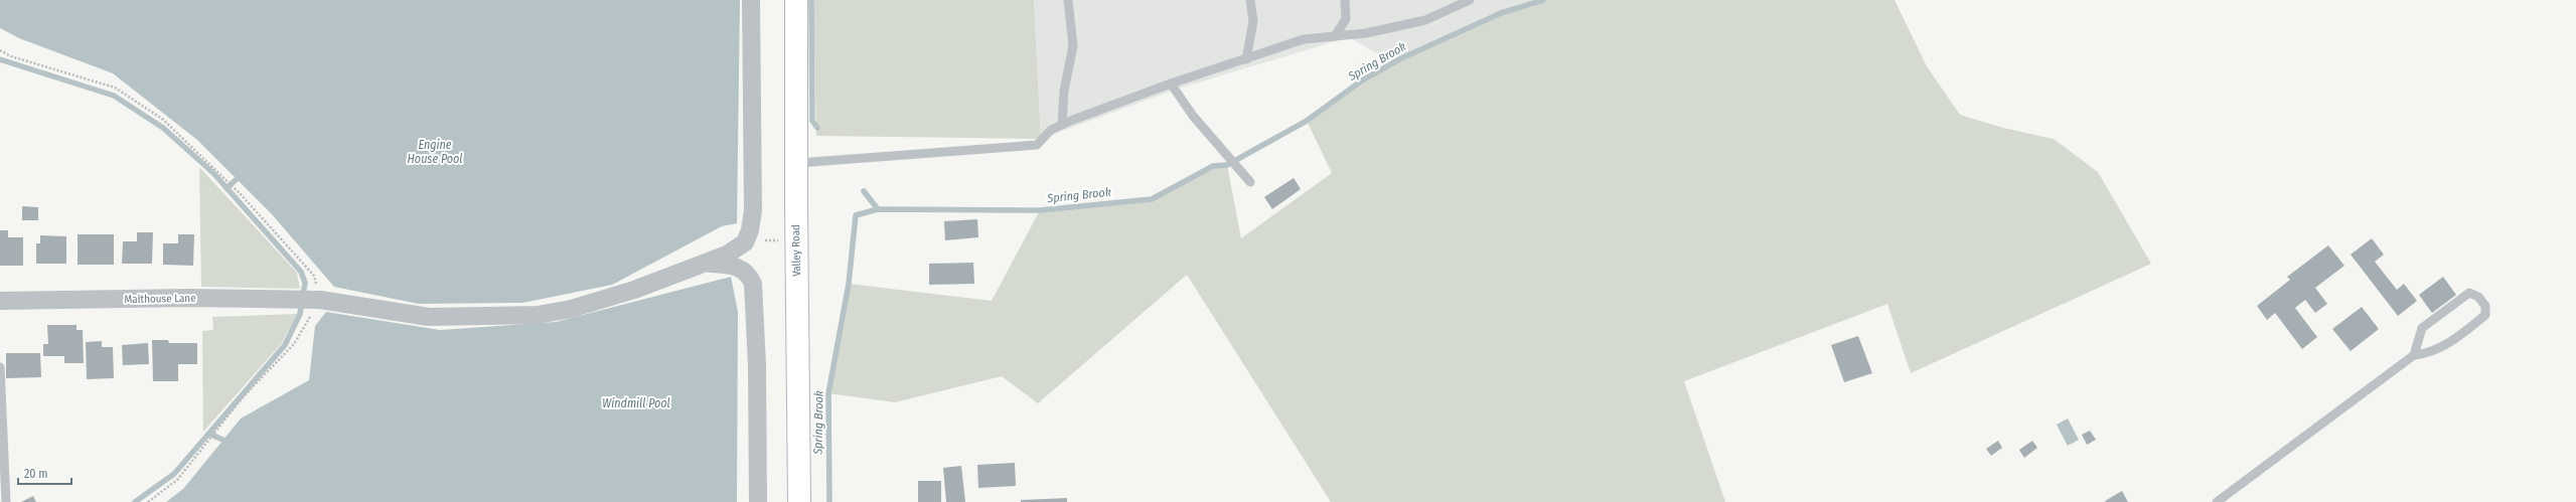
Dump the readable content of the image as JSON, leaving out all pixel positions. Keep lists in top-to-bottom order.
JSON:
{
  "streets": {
    "street": ["Valley Road", "Malthouse Lane"]
  },
  "water": ["Spring Brook", "Engine House Pool", "Windmill Pool"],
  "scale_bar": "20 m"
}
